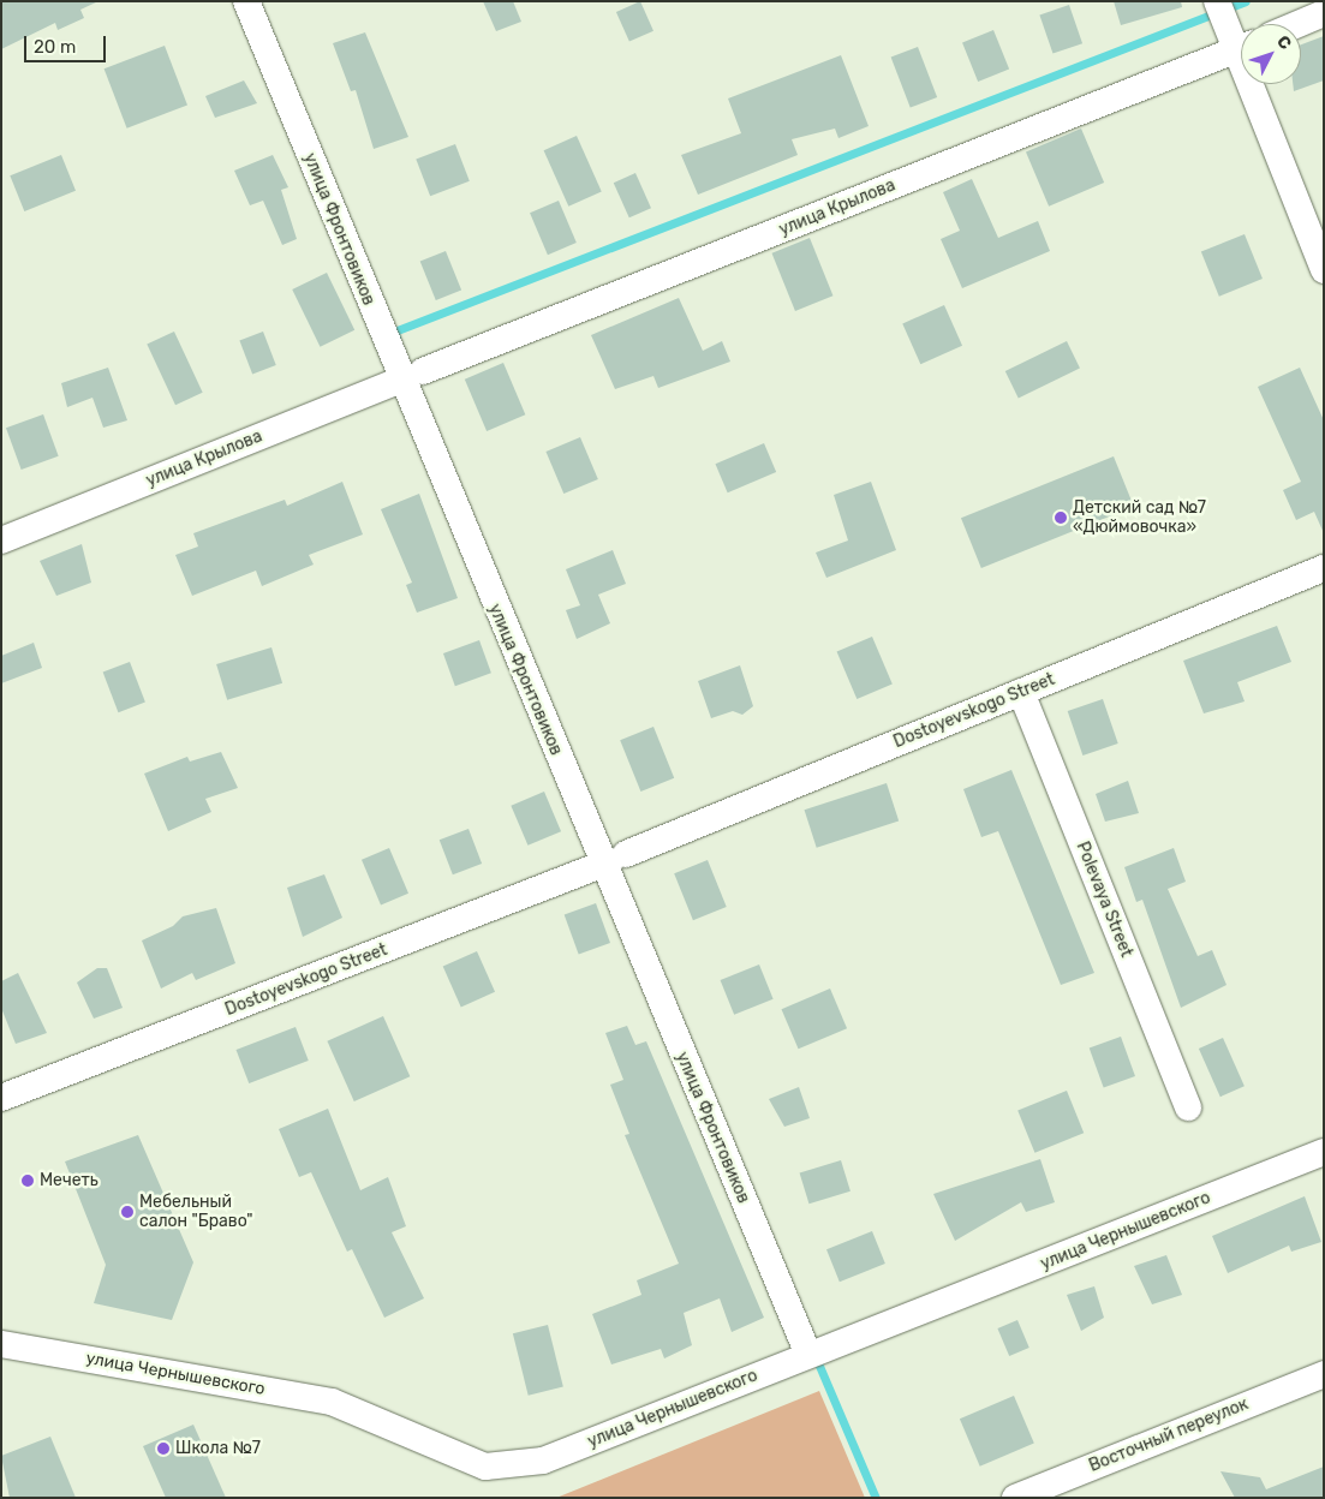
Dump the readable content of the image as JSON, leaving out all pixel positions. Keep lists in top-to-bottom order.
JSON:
{
  "streets": {
    "street": [
      "улица Крылова",
      "улица Фронтовиков",
      "Dostoyevskogo Street",
      "Polevaya Street",
      "улица Чернышевского",
      "Восточный переулок"
    ]
  },
  "crossings": [
    ["улица Крылова", "улица Фронтовиков"],
    ["улица Фронтовиков", "Dostoyevskogo Street"],
    ["улица Фронтовиков", "улица Чернышевского"],
    ["Dostoyevskogo Street", "Polevaya Street"]
  ],
  "places": [
    "Детский сад №7 «Дюймовочка»",
    "Мечеть",
    "Мебельный салон \"Браво\"",
    "Школа №7"
  ],
  "scale_bar": "20 m",
  "north": "top right"
}
